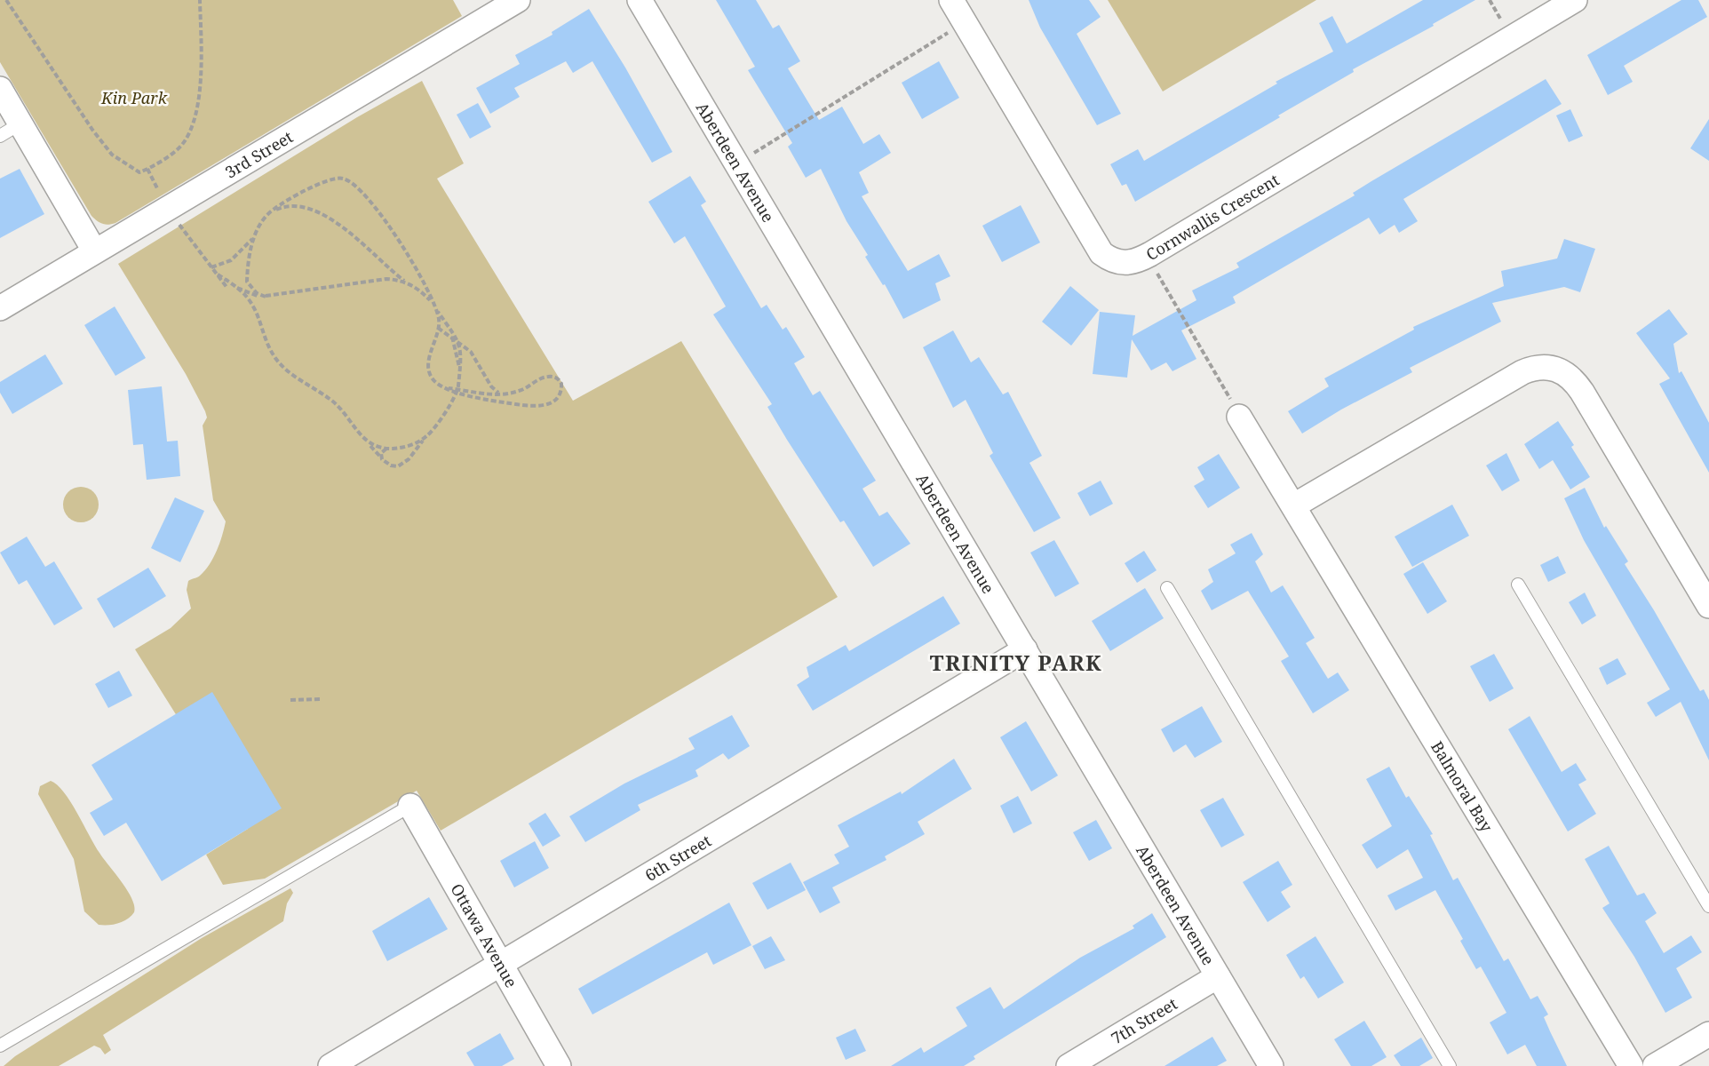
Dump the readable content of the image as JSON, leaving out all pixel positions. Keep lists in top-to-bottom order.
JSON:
{
  "streets": {
    "street": [
      "3rd Street",
      "Aberdeen Avenue",
      "Cornwallis Crescent",
      "Balmoral Bay",
      "6th Street",
      "Ottawa Avenue",
      "7th Street"
    ]
  },
  "crossings": [
    ["Aberdeen Avenue", "6th Street"],
    ["Aberdeen Avenue", "7th Street"],
    ["6th Street", "Ottawa Avenue"]
  ],
  "districts": ["TRINITY PARK"],
  "parks": ["Kin Park"]
}
